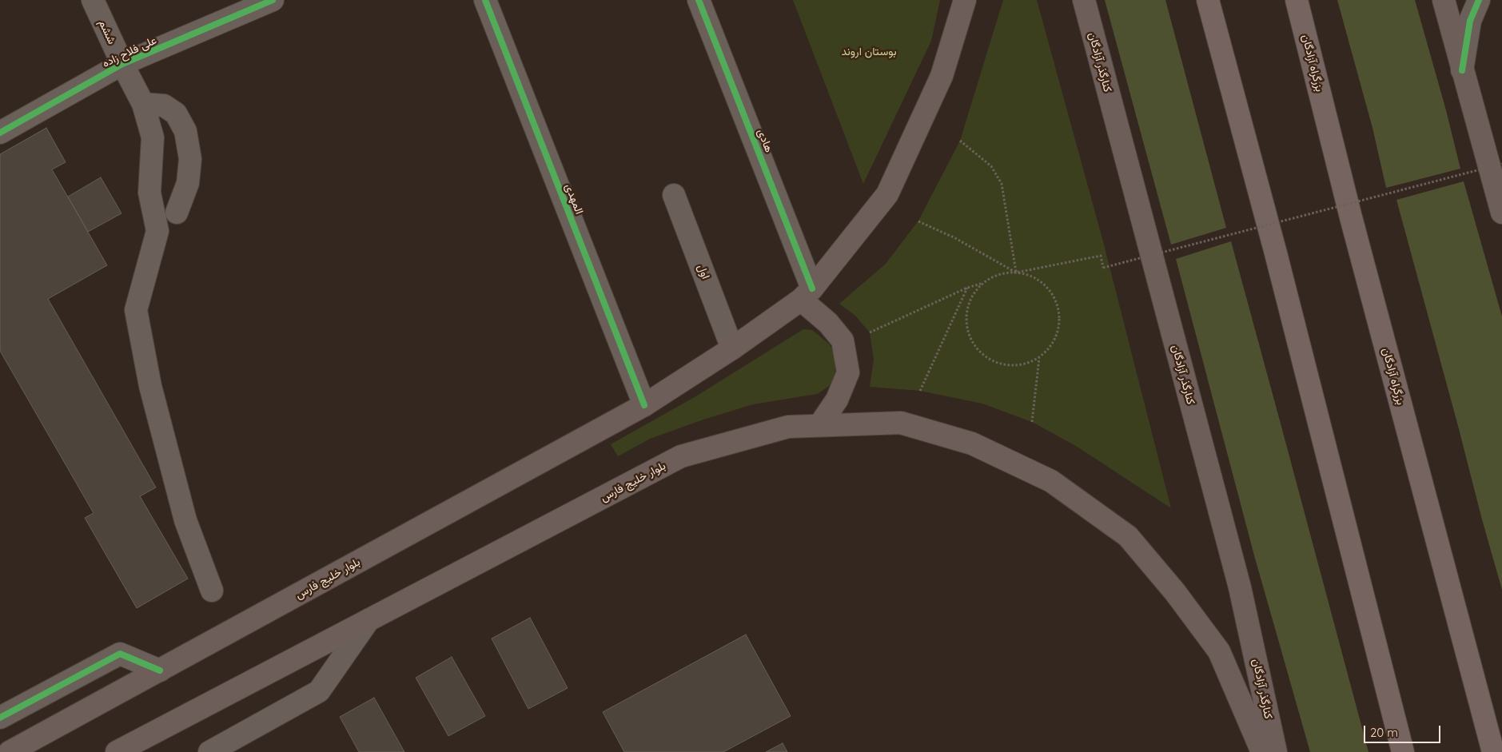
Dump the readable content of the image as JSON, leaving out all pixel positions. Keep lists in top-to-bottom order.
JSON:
{
  "streets": {
    "highway": ["بزرگراه آزادگان"],
    "main road": ["کنارگذر آزادگان", "بلوار خلیج فارس"],
    "street": [
      "ششم",
      "علی فلاح زاده",
      "هادی",
      "المهدی",
      "اول"
    ]
  },
  "crossings": [
    ["ششم", "علی فلاح زاده"],
    ["هادی", "بلوار خلیج فارس"],
    ["المهدی", "بلوار خلیج فارس"],
    ["اول", "بلوار خلیج فارس"]
  ],
  "parks": ["بوستان اروند"],
  "scale_bar": "20 m"
}
